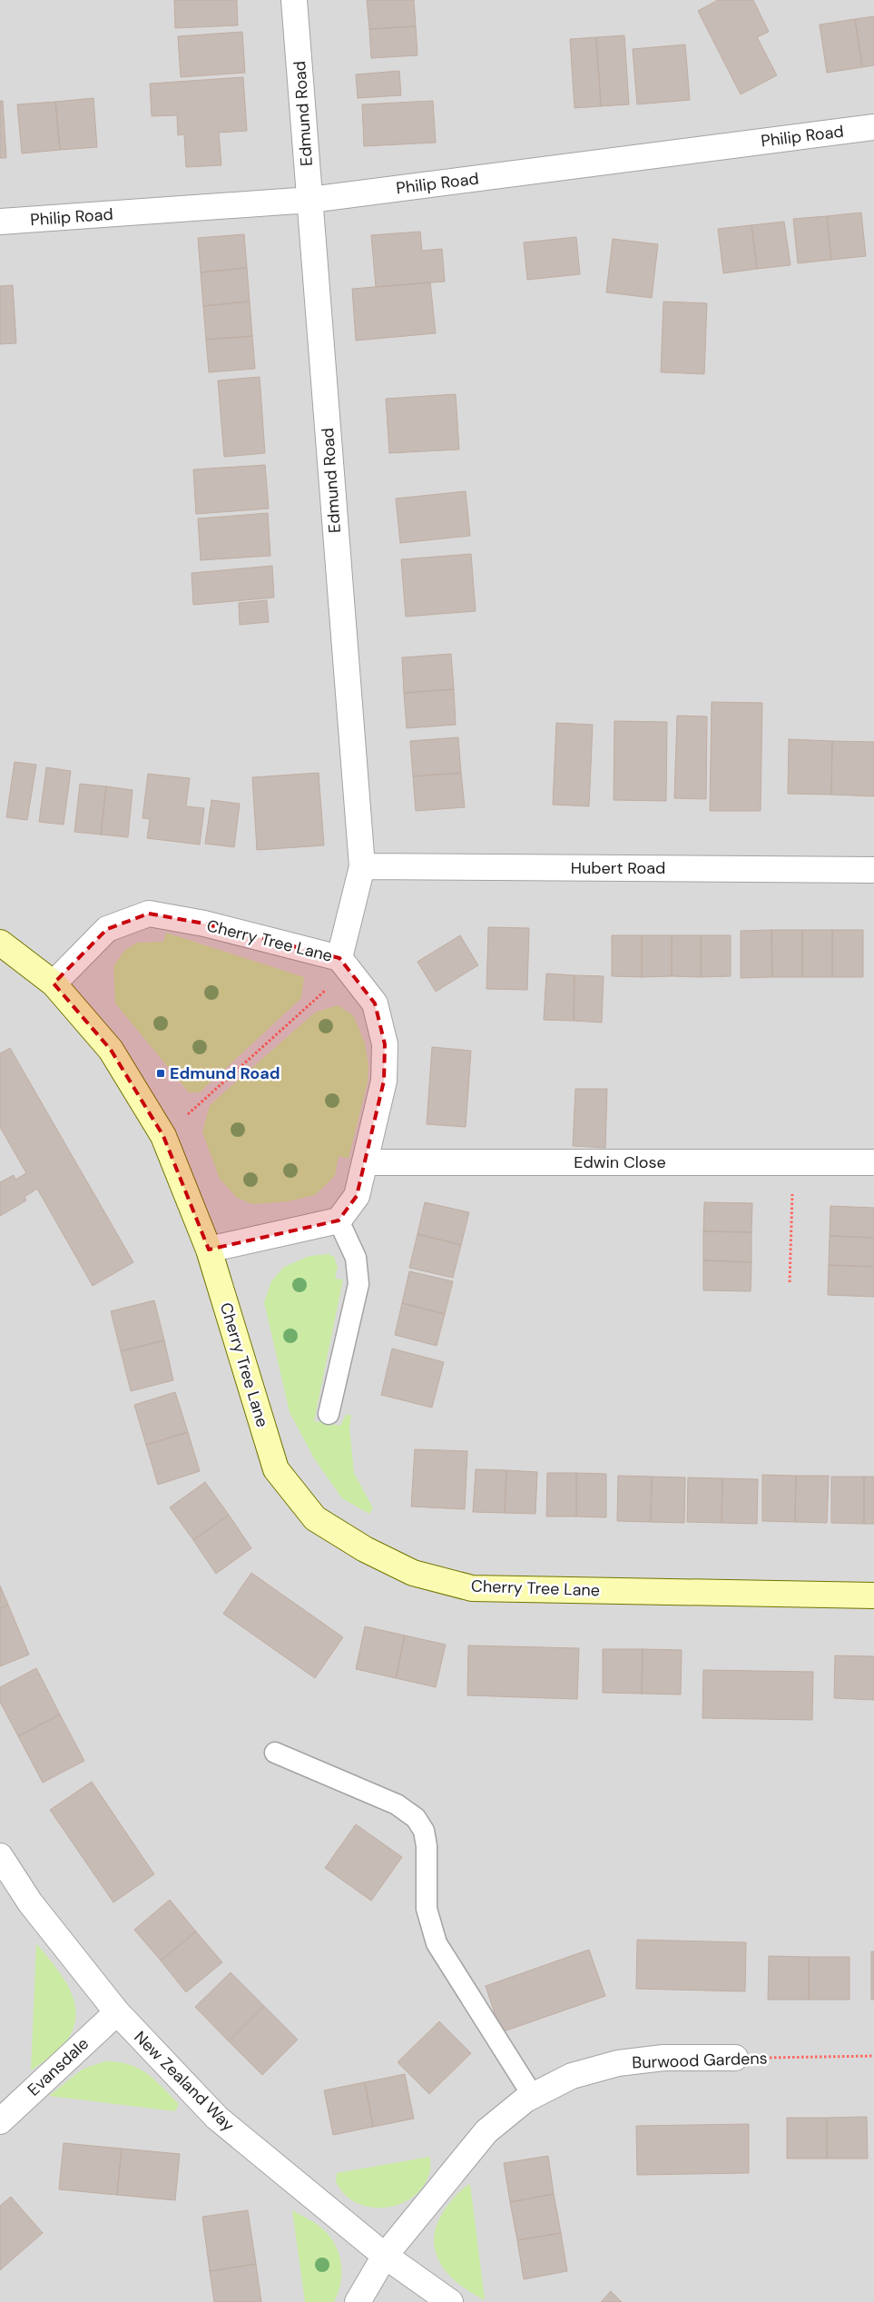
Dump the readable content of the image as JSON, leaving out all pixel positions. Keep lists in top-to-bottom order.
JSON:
{
  "streets": {
    "street": [
      "Edmund Road",
      "Philip Road",
      "Hubert Road",
      "Cherry Tree Lane",
      "Edwin Close",
      "Burwood Gardens",
      "Evansdale",
      "New Zealand Way"
    ]
  },
  "crossings": [
    ["Edmund Road", "Philip Road"],
    ["Edmund Road", "Hubert Road"],
    ["Edmund Road", "Cherry Tree Lane"],
    ["Cherry Tree Lane", "Edwin Close"],
    ["Burwood Gardens", "New Zealand Way"],
    ["Evansdale", "New Zealand Way"]
  ],
  "places": {
    "transit": ["Edmund Road"]
  }
}
